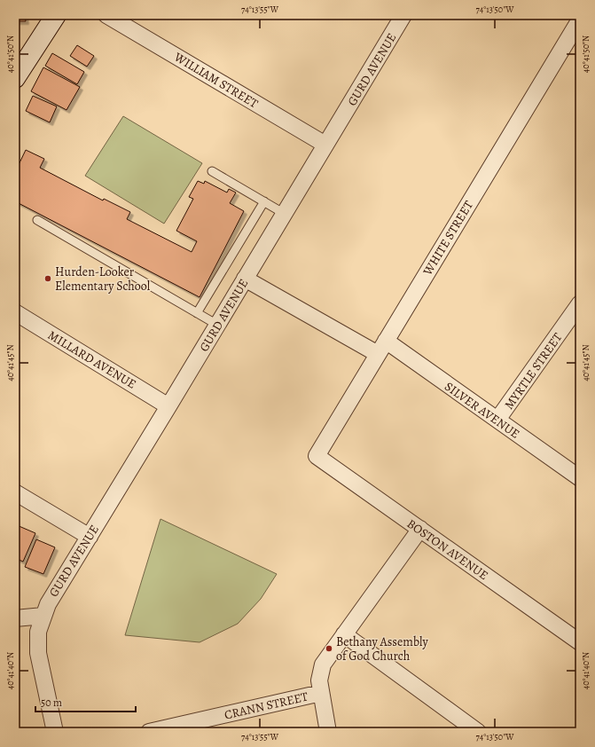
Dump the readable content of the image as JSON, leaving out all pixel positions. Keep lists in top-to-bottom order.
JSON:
{
  "streets": {
    "street": [
      "GURD AVENUE",
      "WILLIAM STREET",
      "WHITE STREET",
      "MILLARD AVENUE",
      "MYRTLE STREET",
      "SILVER AVENUE",
      "BOSTON AVENUE",
      "CRANN STREET"
    ]
  },
  "crossings": [
    ["GURD AVENUE", "WILLIAM STREET"],
    ["GURD AVENUE", "MILLARD AVENUE"],
    ["WHITE STREET", "SILVER AVENUE"],
    ["WHITE STREET", "BOSTON AVENUE"],
    ["MYRTLE STREET", "SILVER AVENUE"]
  ],
  "places": ["Hurden-Looker Elementary School", "Bethany Assembly of God Church"],
  "scale_bar": "50 m",
  "coordinates": [
    "74°13'55\"W",
    "74°13'50\"W",
    "40°41'50\"N",
    "40°41'45\"N",
    "40°41'40\"N"
  ]
}
